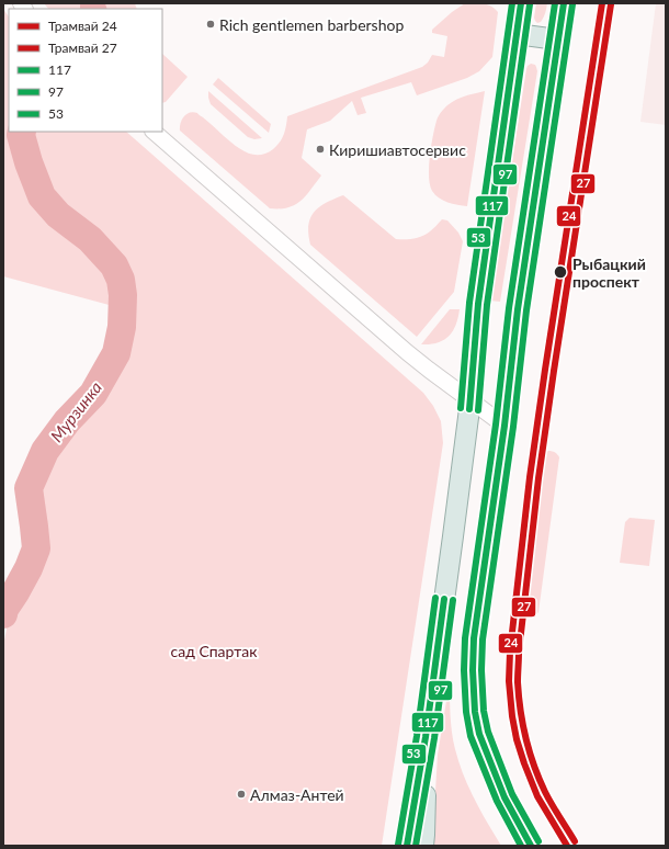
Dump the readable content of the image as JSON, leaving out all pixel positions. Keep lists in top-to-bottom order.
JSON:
{
  "water": ["Мурзинка"],
  "parks": ["сад Спартак"],
  "places": [
    "Rich gentlemen barbershop",
    "Киришиавтосервис",
    "Рыбацкий проспект",
    "Алмаз-Антей"
  ],
  "lines": [
    "tram line 24",
    "transit line 117",
    "transit line 53",
    "tram line 27",
    "transit line 97"
  ],
  "legend": [
    "Трамвай 24",
    "Трамвай 27",
    "117",
    "97",
    "53"
  ]
}
